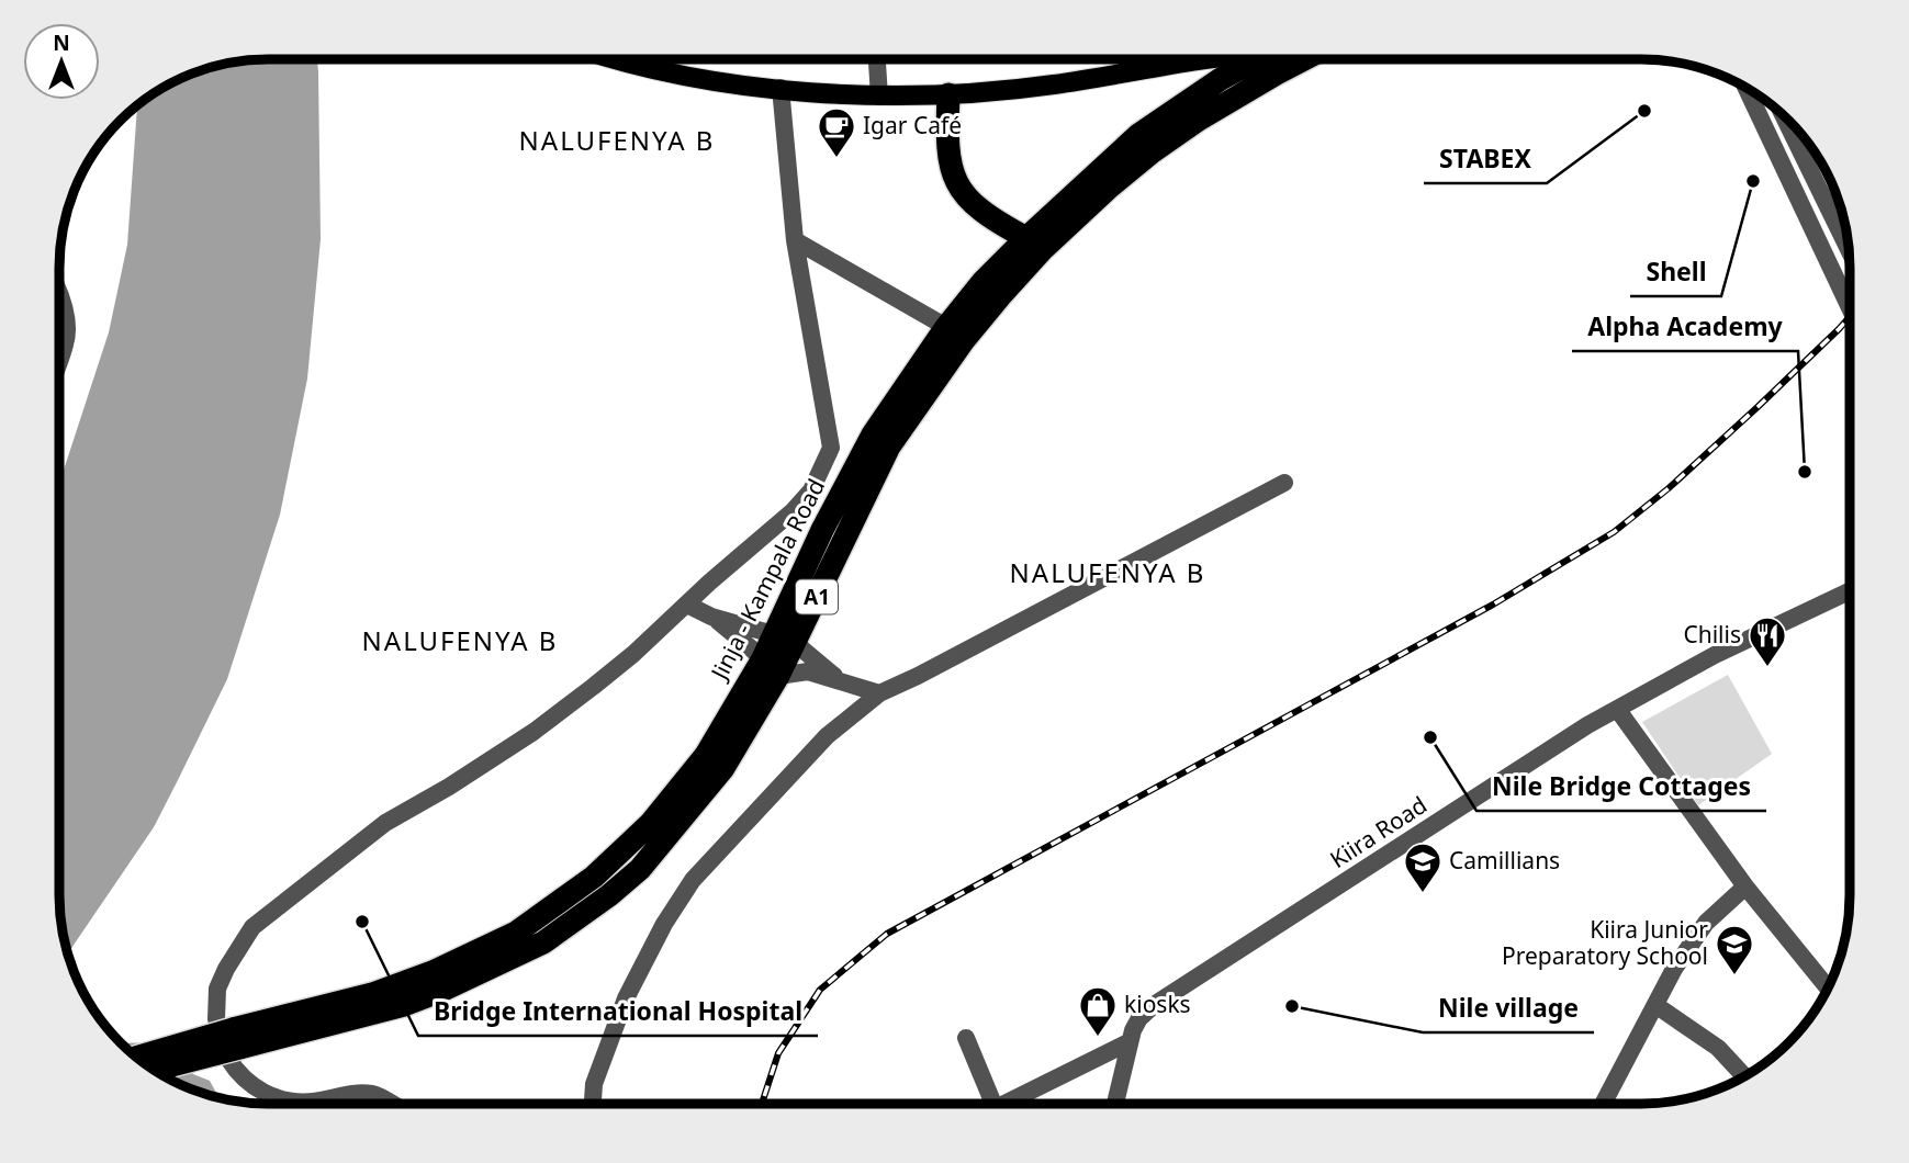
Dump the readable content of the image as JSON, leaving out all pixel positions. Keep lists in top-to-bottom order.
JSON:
{
  "streets": {
    "highway": ["Jinja - Kampala Road", "A1"],
    "street": ["Kiira Road"]
  },
  "crossings": [
    ["Jinja - Kampala Road", "A1"]
  ],
  "districts": ["NALUFENYA B", "NALUFENYA B", "NALUFENYA B"],
  "places": {
    "other": [
      "STABEX",
      "Shell",
      "Alpha Academy",
      "Nile Bridge Cottages",
      "Bridge International Hospital",
      "Nile village"
    ],
    "cafe": ["Igar Café"],
    "restaurant": ["Chilis"],
    "school or university": ["Camillians", "Kiira Junior Preparatory School"],
    "shop": ["kiosks"]
  },
  "north": "top"
}
